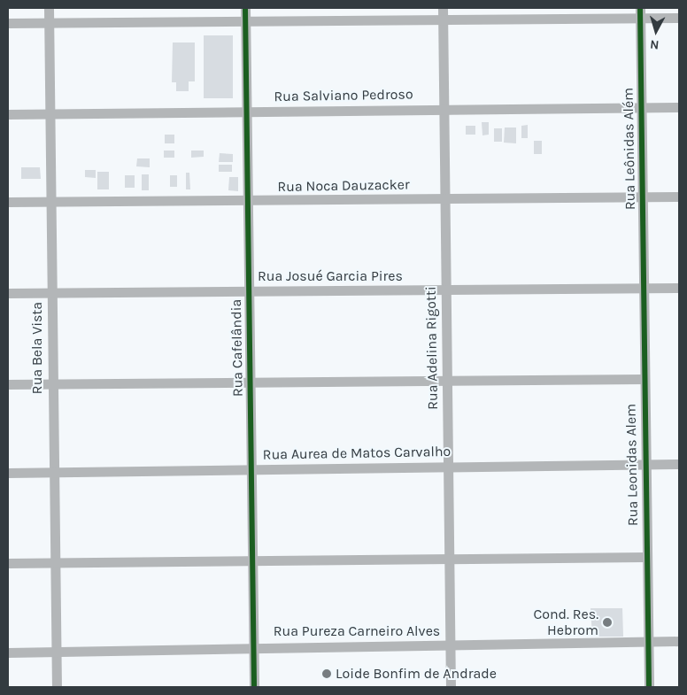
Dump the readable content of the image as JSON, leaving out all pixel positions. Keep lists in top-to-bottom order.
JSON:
{
  "streets": {
    "street": [
      "Rua Salviano Pedroso",
      "Rua Leônidas Além",
      "Rua Noca Dauzacker",
      "Rua Josué Garcia Pires",
      "Rua Bela Vista",
      "Rua Cafelândia",
      "Rua Adelina Rigotti",
      "Rua Aurea de Matos Carvalho",
      "Rua Leonidas Alem",
      "Rua Pureza Carneiro Alves"
    ]
  },
  "crossings": [
    ["Rua Salviano Pedroso", "Rua Leônidas Além"],
    ["Rua Salviano Pedroso", "Rua Bela Vista"],
    ["Rua Salviano Pedroso", "Rua Cafelândia"],
    ["Rua Salviano Pedroso", "Rua Adelina Rigotti"],
    ["Rua Leônidas Além", "Rua Noca Dauzacker"],
    ["Rua Leônidas Além", "Rua Josué Garcia Pires"],
    ["Rua Leônidas Além", "Rua Leonidas Alem"],
    ["Rua Noca Dauzacker", "Rua Bela Vista"],
    ["Rua Noca Dauzacker", "Rua Cafelândia"],
    ["Rua Noca Dauzacker", "Rua Adelina Rigotti"],
    ["Rua Josué Garcia Pires", "Rua Bela Vista"],
    ["Rua Josué Garcia Pires", "Rua Cafelândia"],
    ["Rua Josué Garcia Pires", "Rua Adelina Rigotti"],
    ["Rua Josué Garcia Pires", "Rua Leonidas Alem"],
    ["Rua Bela Vista", "Rua Aurea de Matos Carvalho"],
    ["Rua Bela Vista", "Rua Pureza Carneiro Alves"],
    ["Rua Cafelândia", "Rua Aurea de Matos Carvalho"],
    ["Rua Cafelândia", "Rua Pureza Carneiro Alves"],
    ["Rua Adelina Rigotti", "Rua Aurea de Matos Carvalho"],
    ["Rua Adelina Rigotti", "Rua Pureza Carneiro Alves"],
    ["Rua Aurea de Matos Carvalho", "Rua Leonidas Alem"],
    ["Rua Leonidas Alem", "Rua Pureza Carneiro Alves"]
  ],
  "places": ["Cond. Res. Hebrom", "Loide Bonfim de Andrade"],
  "north": "bottom"
}
